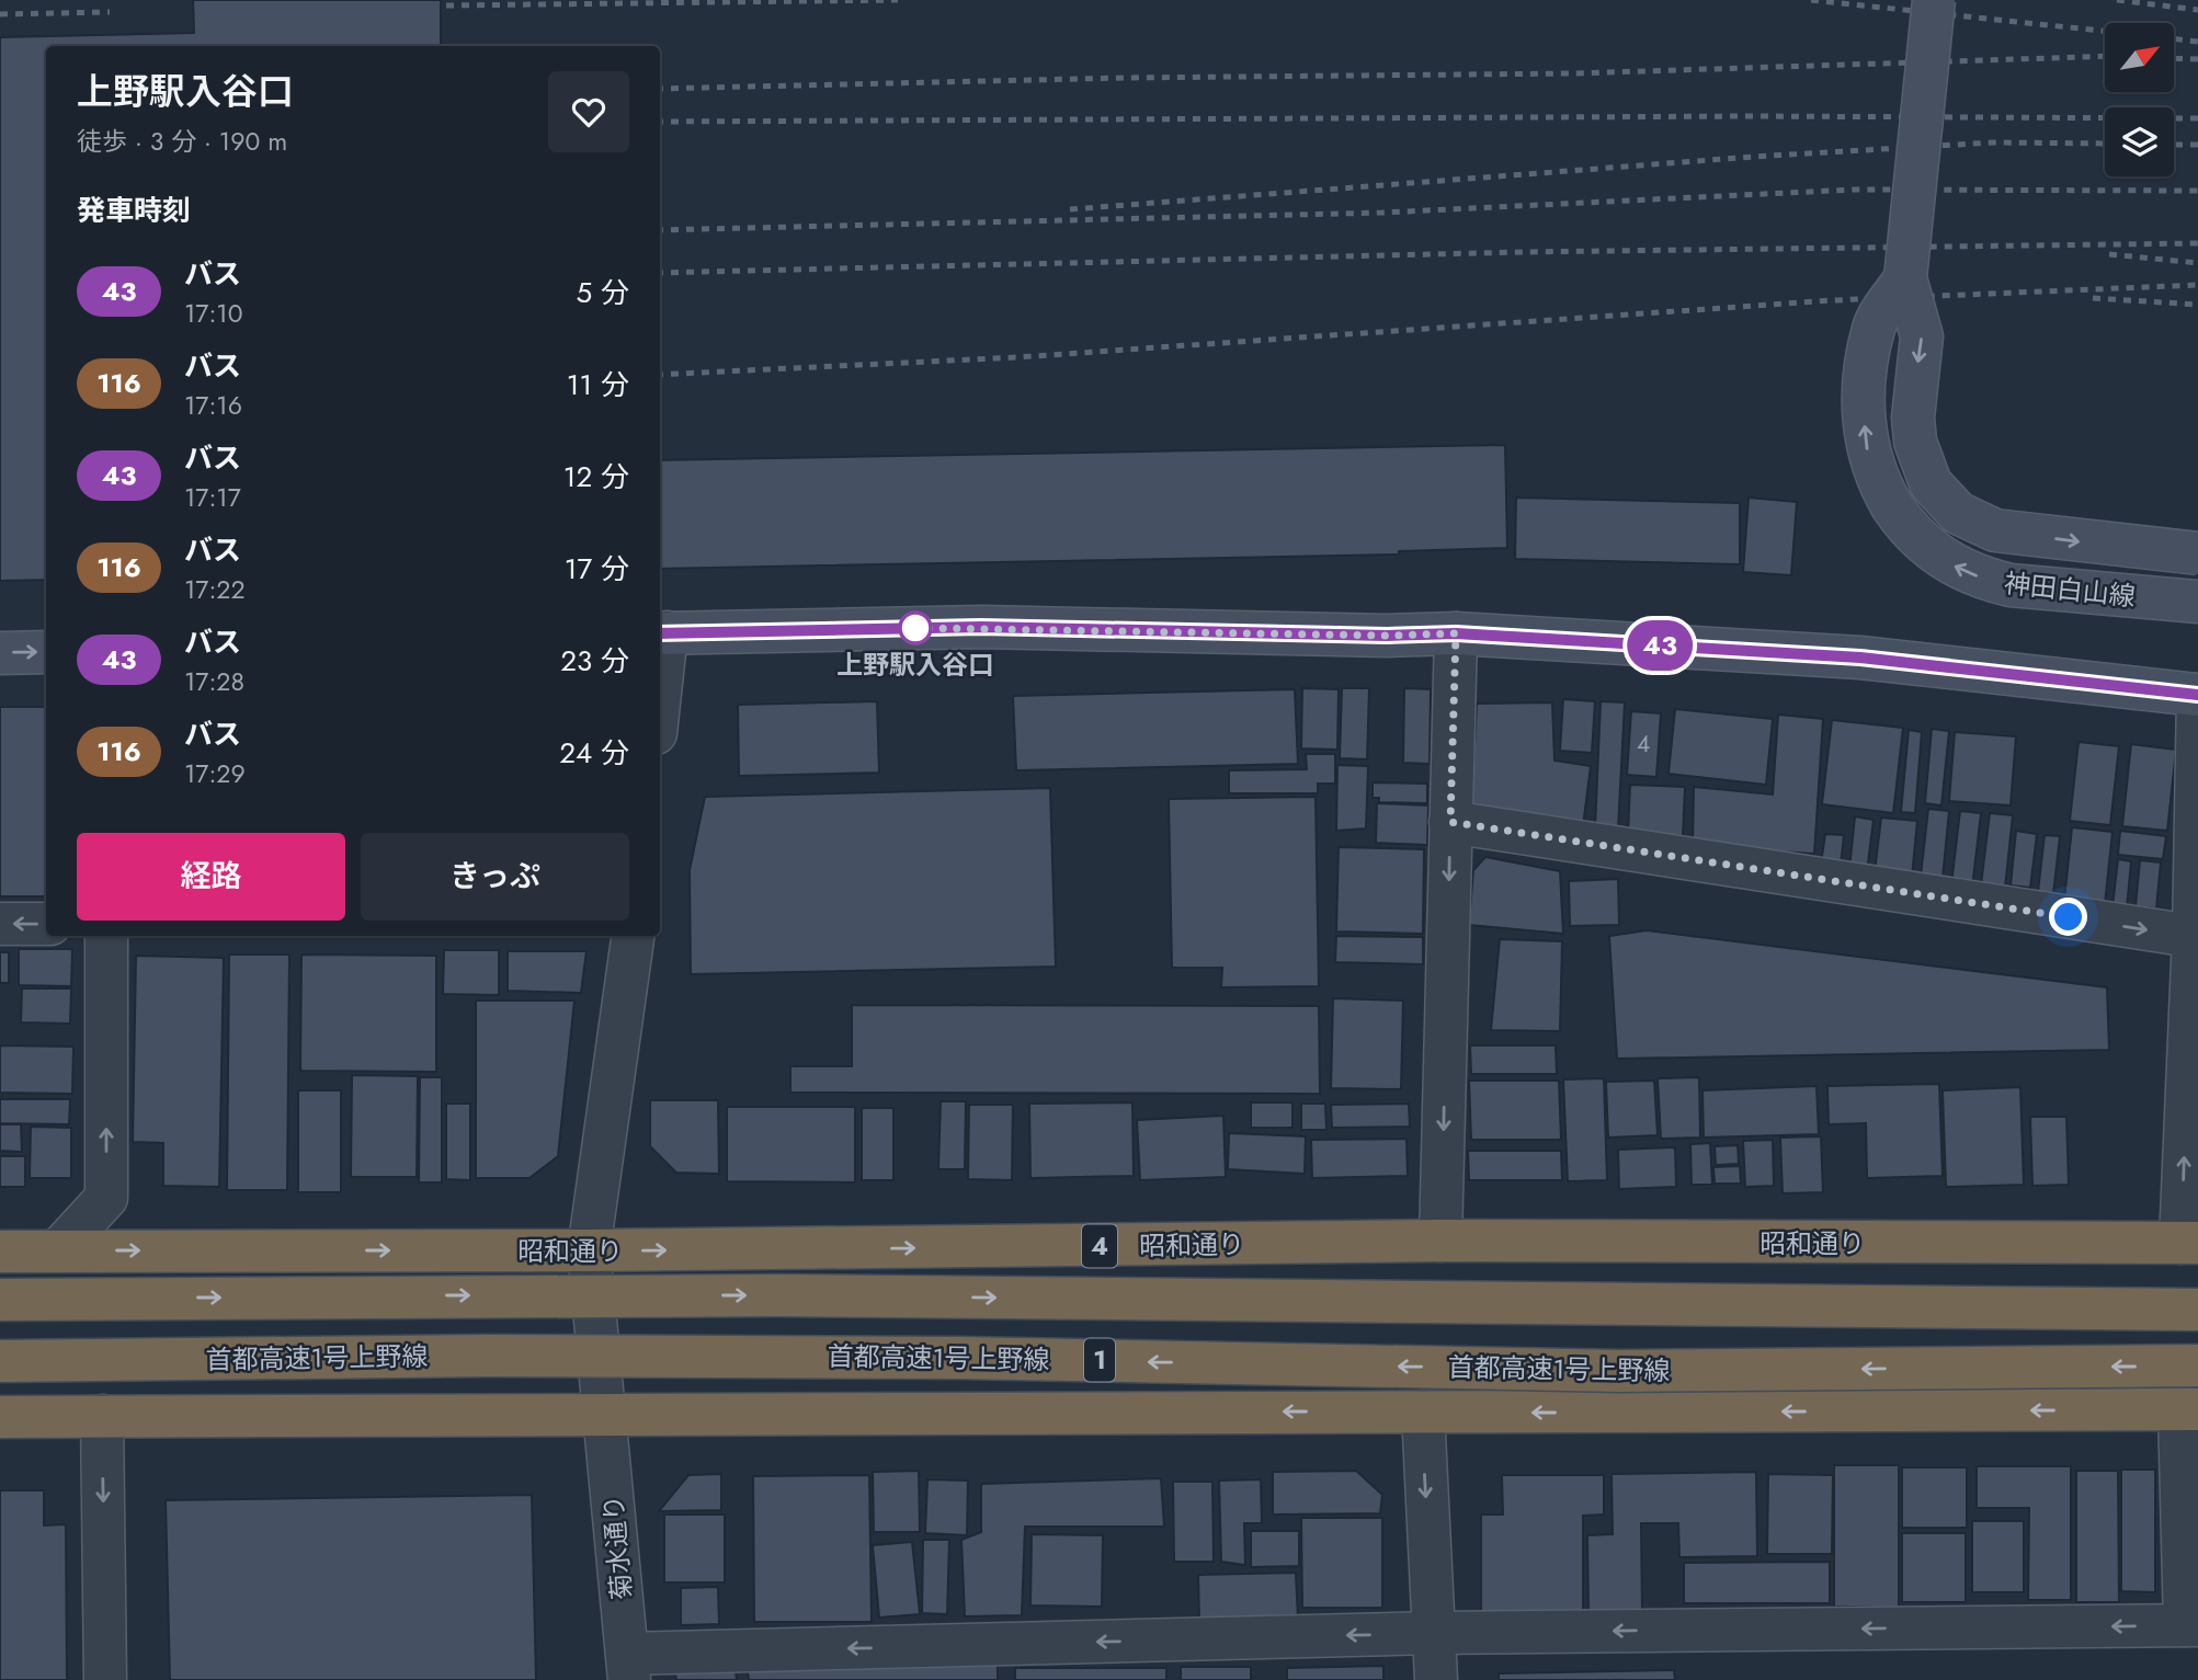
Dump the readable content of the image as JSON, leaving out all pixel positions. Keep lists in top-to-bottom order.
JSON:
{
  "streets": {
    "highway": [
      "昭和通り",
      "4",
      "首都高速1号上野線",
      "1"
    ],
    "street": ["神田白山線", "菊水通り"]
  },
  "crossings": [
    ["昭和通り", "菊水通り"]
  ],
  "places": ["上野駅入谷口"],
  "lines": ["bus line 43"],
  "house_numbers": ["4"],
  "north": "top right",
  "page": {
    "on_map": "43",
    "heading": [
      ["上野駅入谷口", "徒歩 · 3 分 · 190 m"],
      "発車時刻"
    ],
    "list": [
      {
        "mark": "43",
        "name": "バス",
        "note": "17:10",
        "value": "5 分"
      },
      {
        "mark": "116",
        "name": "バス",
        "note": "17:16",
        "value": "11 分"
      },
      {
        "mark": "43",
        "name": "バス",
        "note": "17:17",
        "value": "12 分"
      },
      {
        "mark": "116",
        "name": "バス",
        "note": "17:22",
        "value": "17 分"
      },
      {
        "mark": "43",
        "name": "バス",
        "note": "17:28",
        "value": "23 分"
      },
      {
        "mark": "116",
        "name": "バス",
        "note": "17:29",
        "value": "24 分"
      }
    ],
    "buttons": ["経路", "きっぷ"]
  }
}
